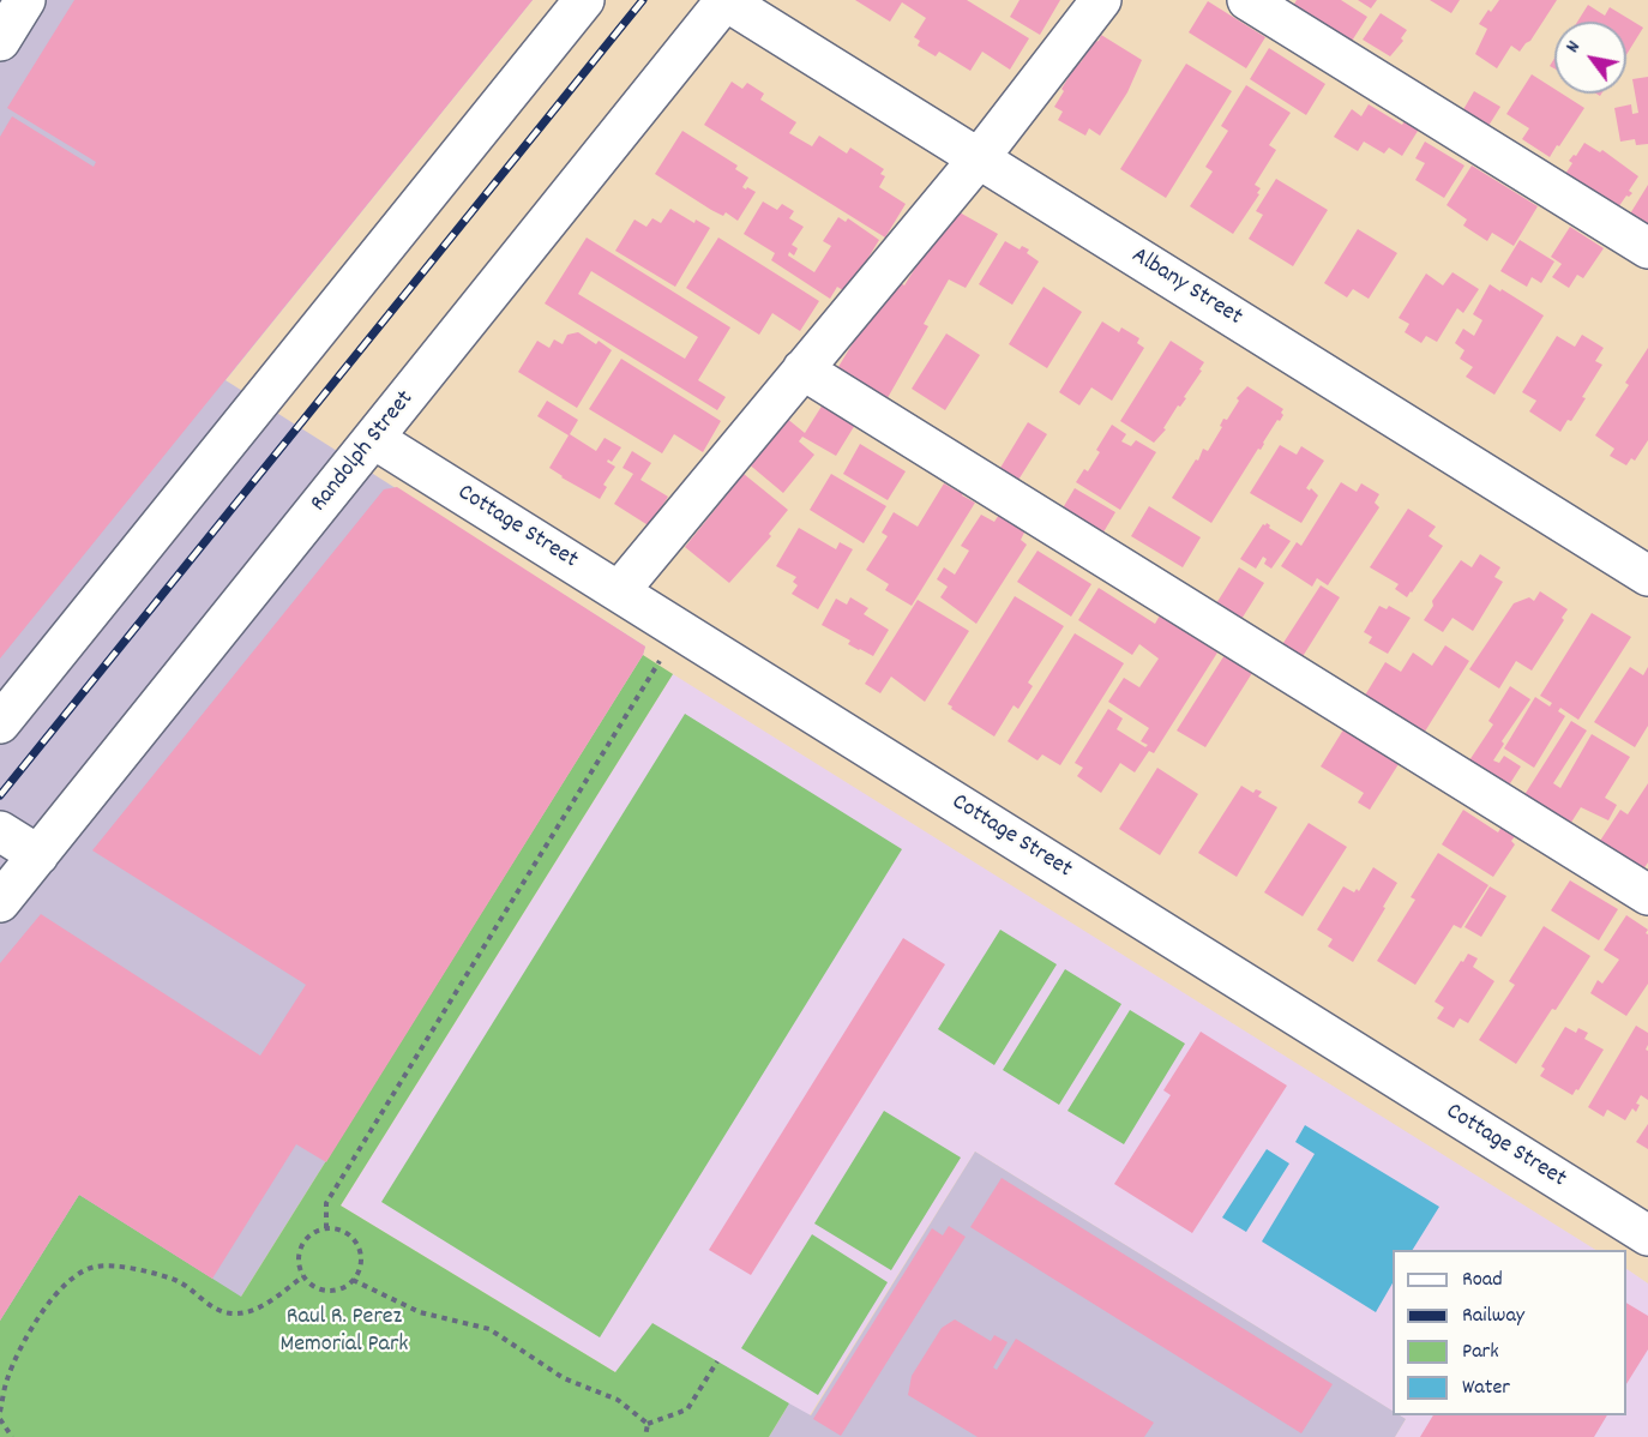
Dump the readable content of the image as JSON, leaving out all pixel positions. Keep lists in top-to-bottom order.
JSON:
{
  "streets": {
    "street": ["Albany Street", "Randolph Street", "Cottage Street"]
  },
  "crossings": [
    ["Albany Street", "Randolph Street"],
    ["Randolph Street", "Cottage Street"]
  ],
  "parks": ["Raul R. Perez Memorial Park"],
  "legend": [
    "Road",
    "Railway",
    "Park",
    "Water"
  ],
  "north": "top left"
}
